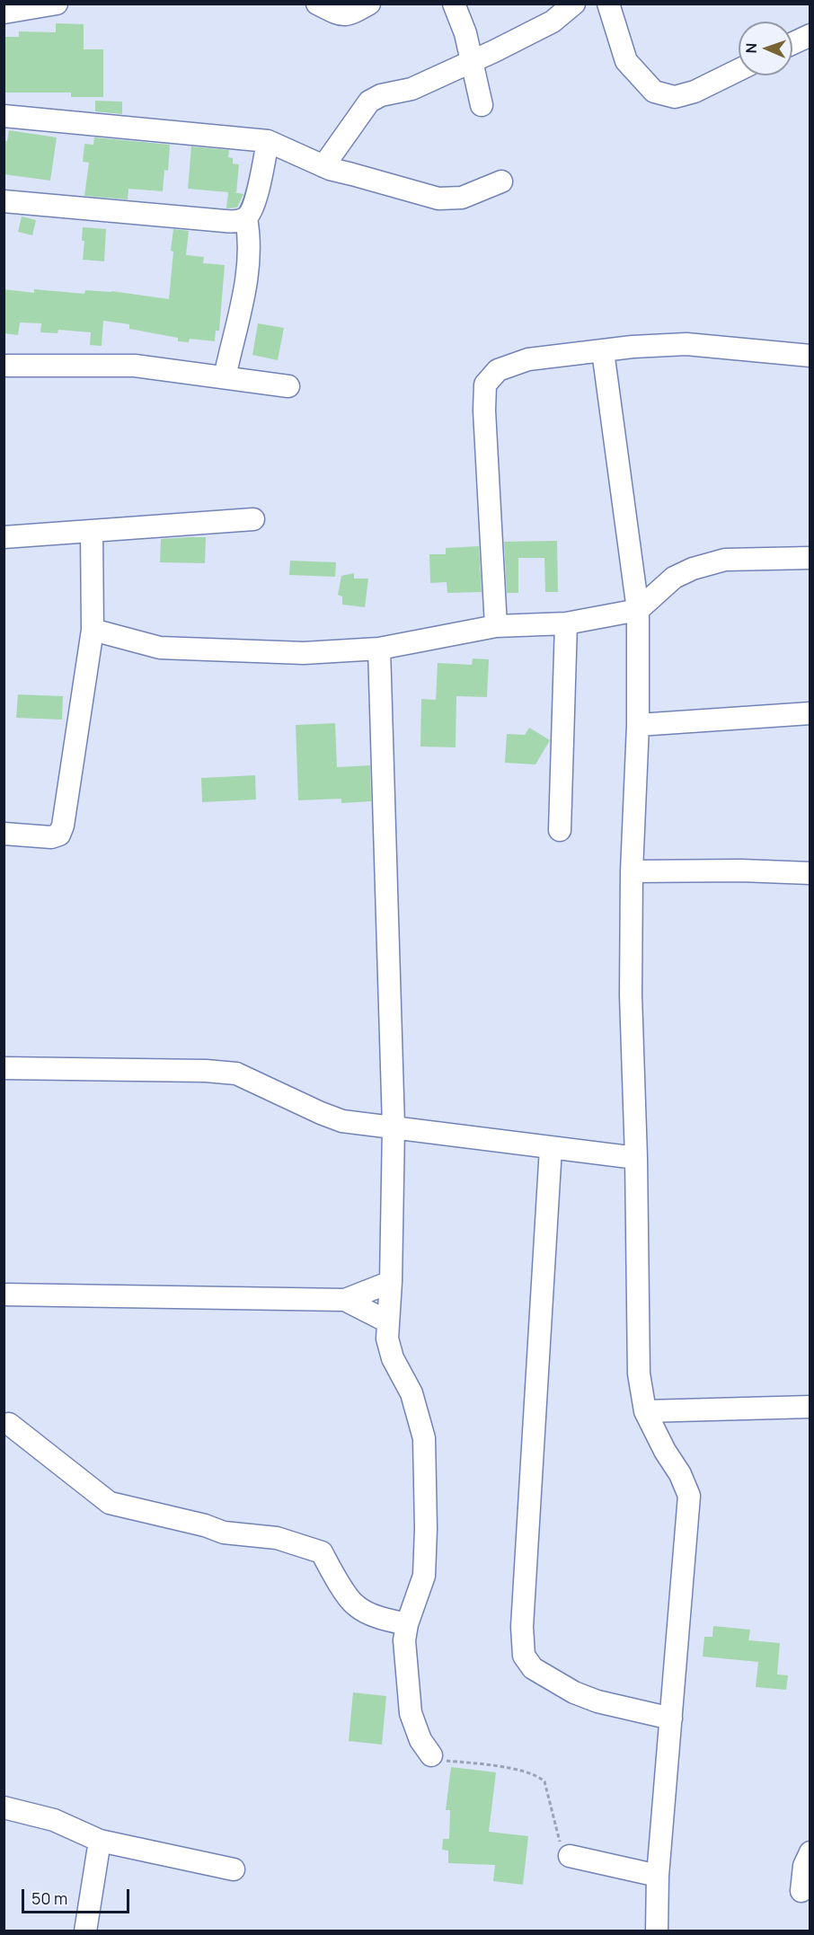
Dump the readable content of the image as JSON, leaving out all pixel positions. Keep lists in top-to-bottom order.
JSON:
{
  "scale_bar": "50 m",
  "north": "left"
}
